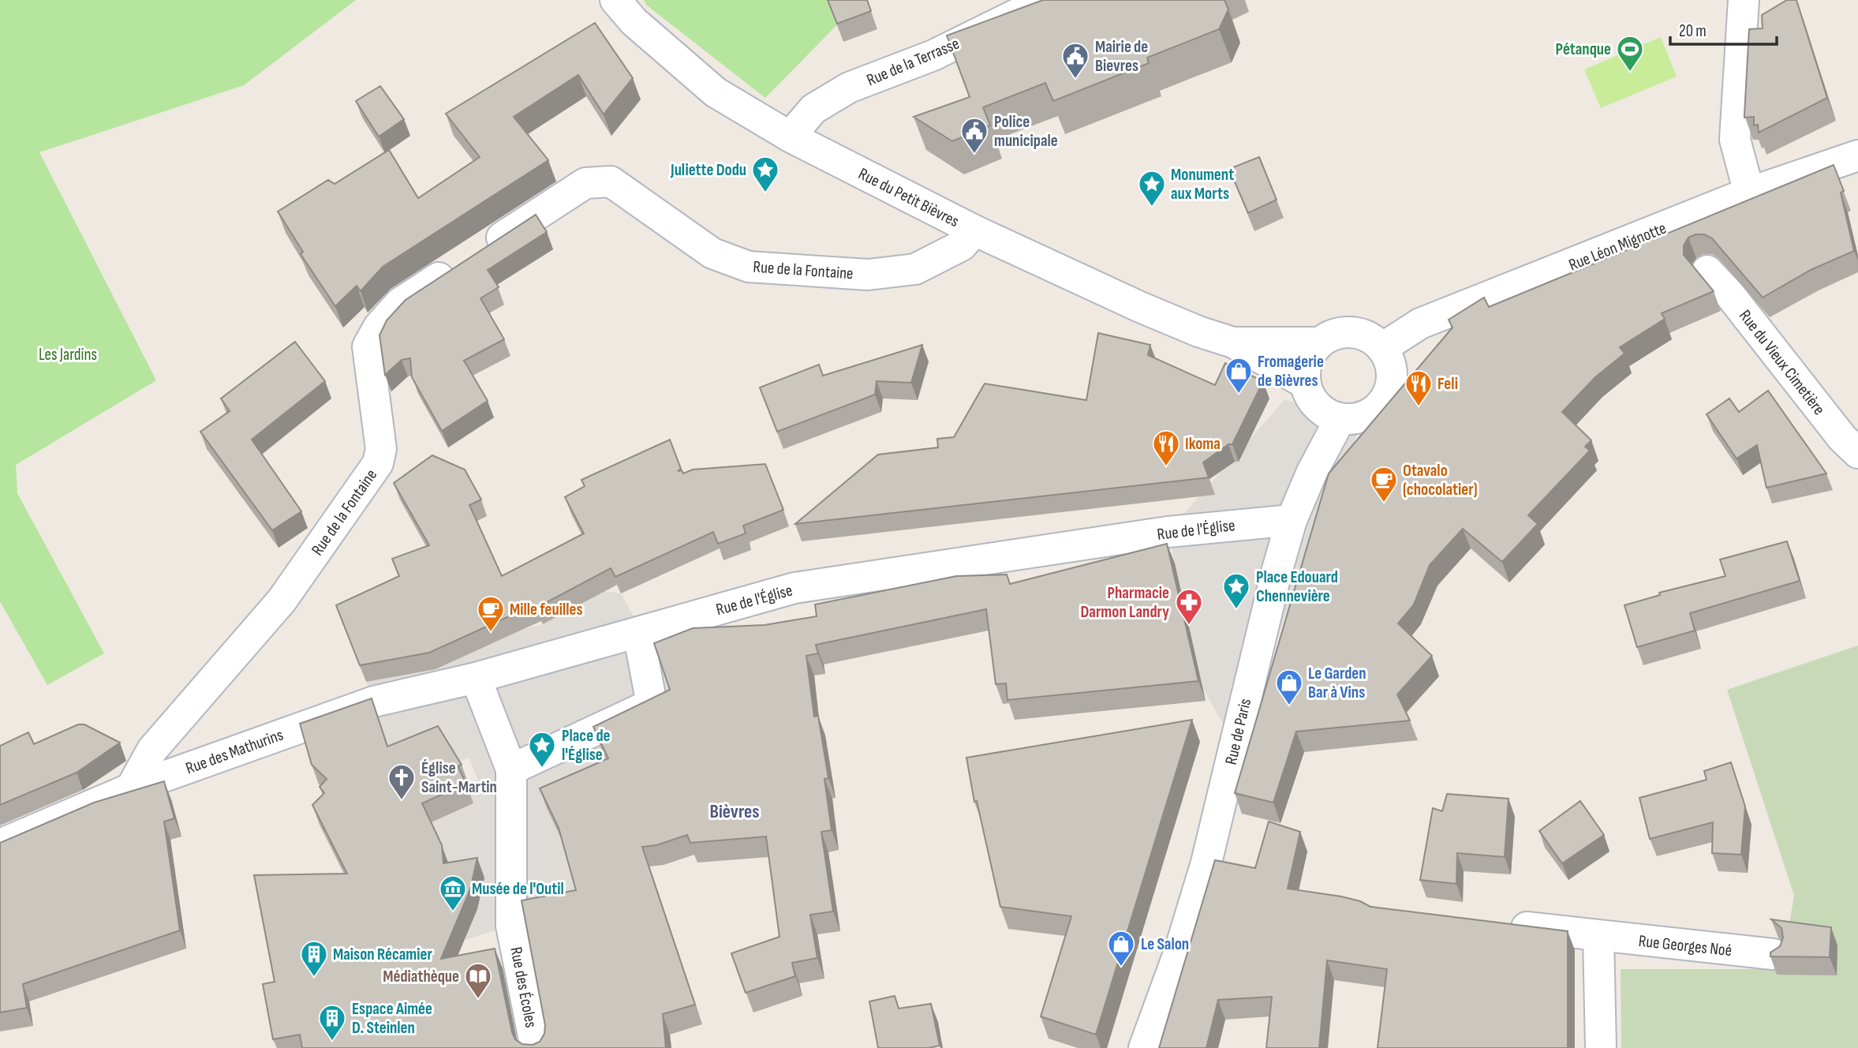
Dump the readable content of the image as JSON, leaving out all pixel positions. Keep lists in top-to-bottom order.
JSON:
{
  "streets": {
    "street": [
      "Rue de la Terrasse",
      "Rue du Petit Bièvres",
      "Rue Léon Mignotte",
      "Rue de la Fontaine",
      "Rue du Vieux Cimetière",
      "Rue de l'Église",
      "Rue de Paris",
      "Rue des Mathurins",
      "Rue Georges Noé",
      "Rue des Écoles"
    ]
  },
  "crossings": [
    ["Rue de la Terrasse", "Rue du Petit Bièvres"],
    ["Rue du Petit Bièvres", "Rue Léon Mignotte"],
    ["Rue du Petit Bièvres", "Rue de la Fontaine"],
    ["Rue du Petit Bièvres", "Rue de Paris"],
    ["Rue Léon Mignotte", "Rue de Paris"],
    ["Rue de la Fontaine", "Rue des Mathurins"],
    ["Rue de l'Église", "Rue de Paris"],
    ["Rue de l'Église", "Rue des Mathurins"]
  ],
  "districts": ["Bièvres"],
  "parks": ["Les Jardins"],
  "places": {
    "sports": ["Pétanque"],
    "public building": ["Mairie de Bievres", "Police municipale"],
    "place": [
      "Juliette Dodu",
      "Monument aux Morts",
      "Place Edouard Chennevière",
      "Place de l'Église"
    ],
    "shop": ["Fromagerie de Bièvres", "Le Garden Bar à Vins", "Le Salon"],
    "restaurant": ["Feli", "Ikoma"],
    "cafe": ["Otavalo (chocolatier)", "Mille feuilles"],
    "pharmacy": ["Pharmacie Darmon Landry"],
    "church": ["Église Saint-Martin"],
    "museum": ["Musée de l'Outil"],
    "building": ["Maison Récamier", "Espace Aimée D. Steinlen"],
    "library": ["Médiathèque"]
  },
  "scale_bar": "20 m"
}
